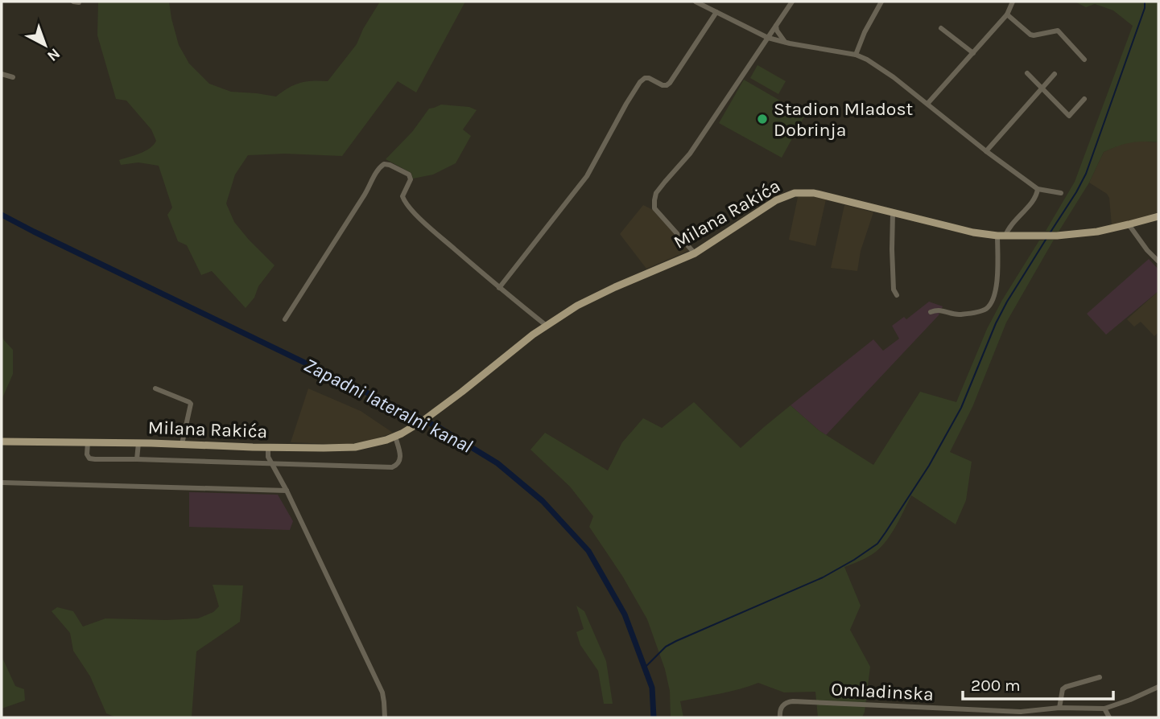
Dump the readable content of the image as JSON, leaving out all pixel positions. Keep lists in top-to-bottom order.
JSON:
{
  "streets": {
    "main road": ["Milana Rakića"],
    "street": ["Omladinska"]
  },
  "water": ["Zapadni lateralni kanal"],
  "places": ["Stadion Mladost Dobrinja"],
  "scale_bar": "200 m",
  "north": "bottom right"
}
